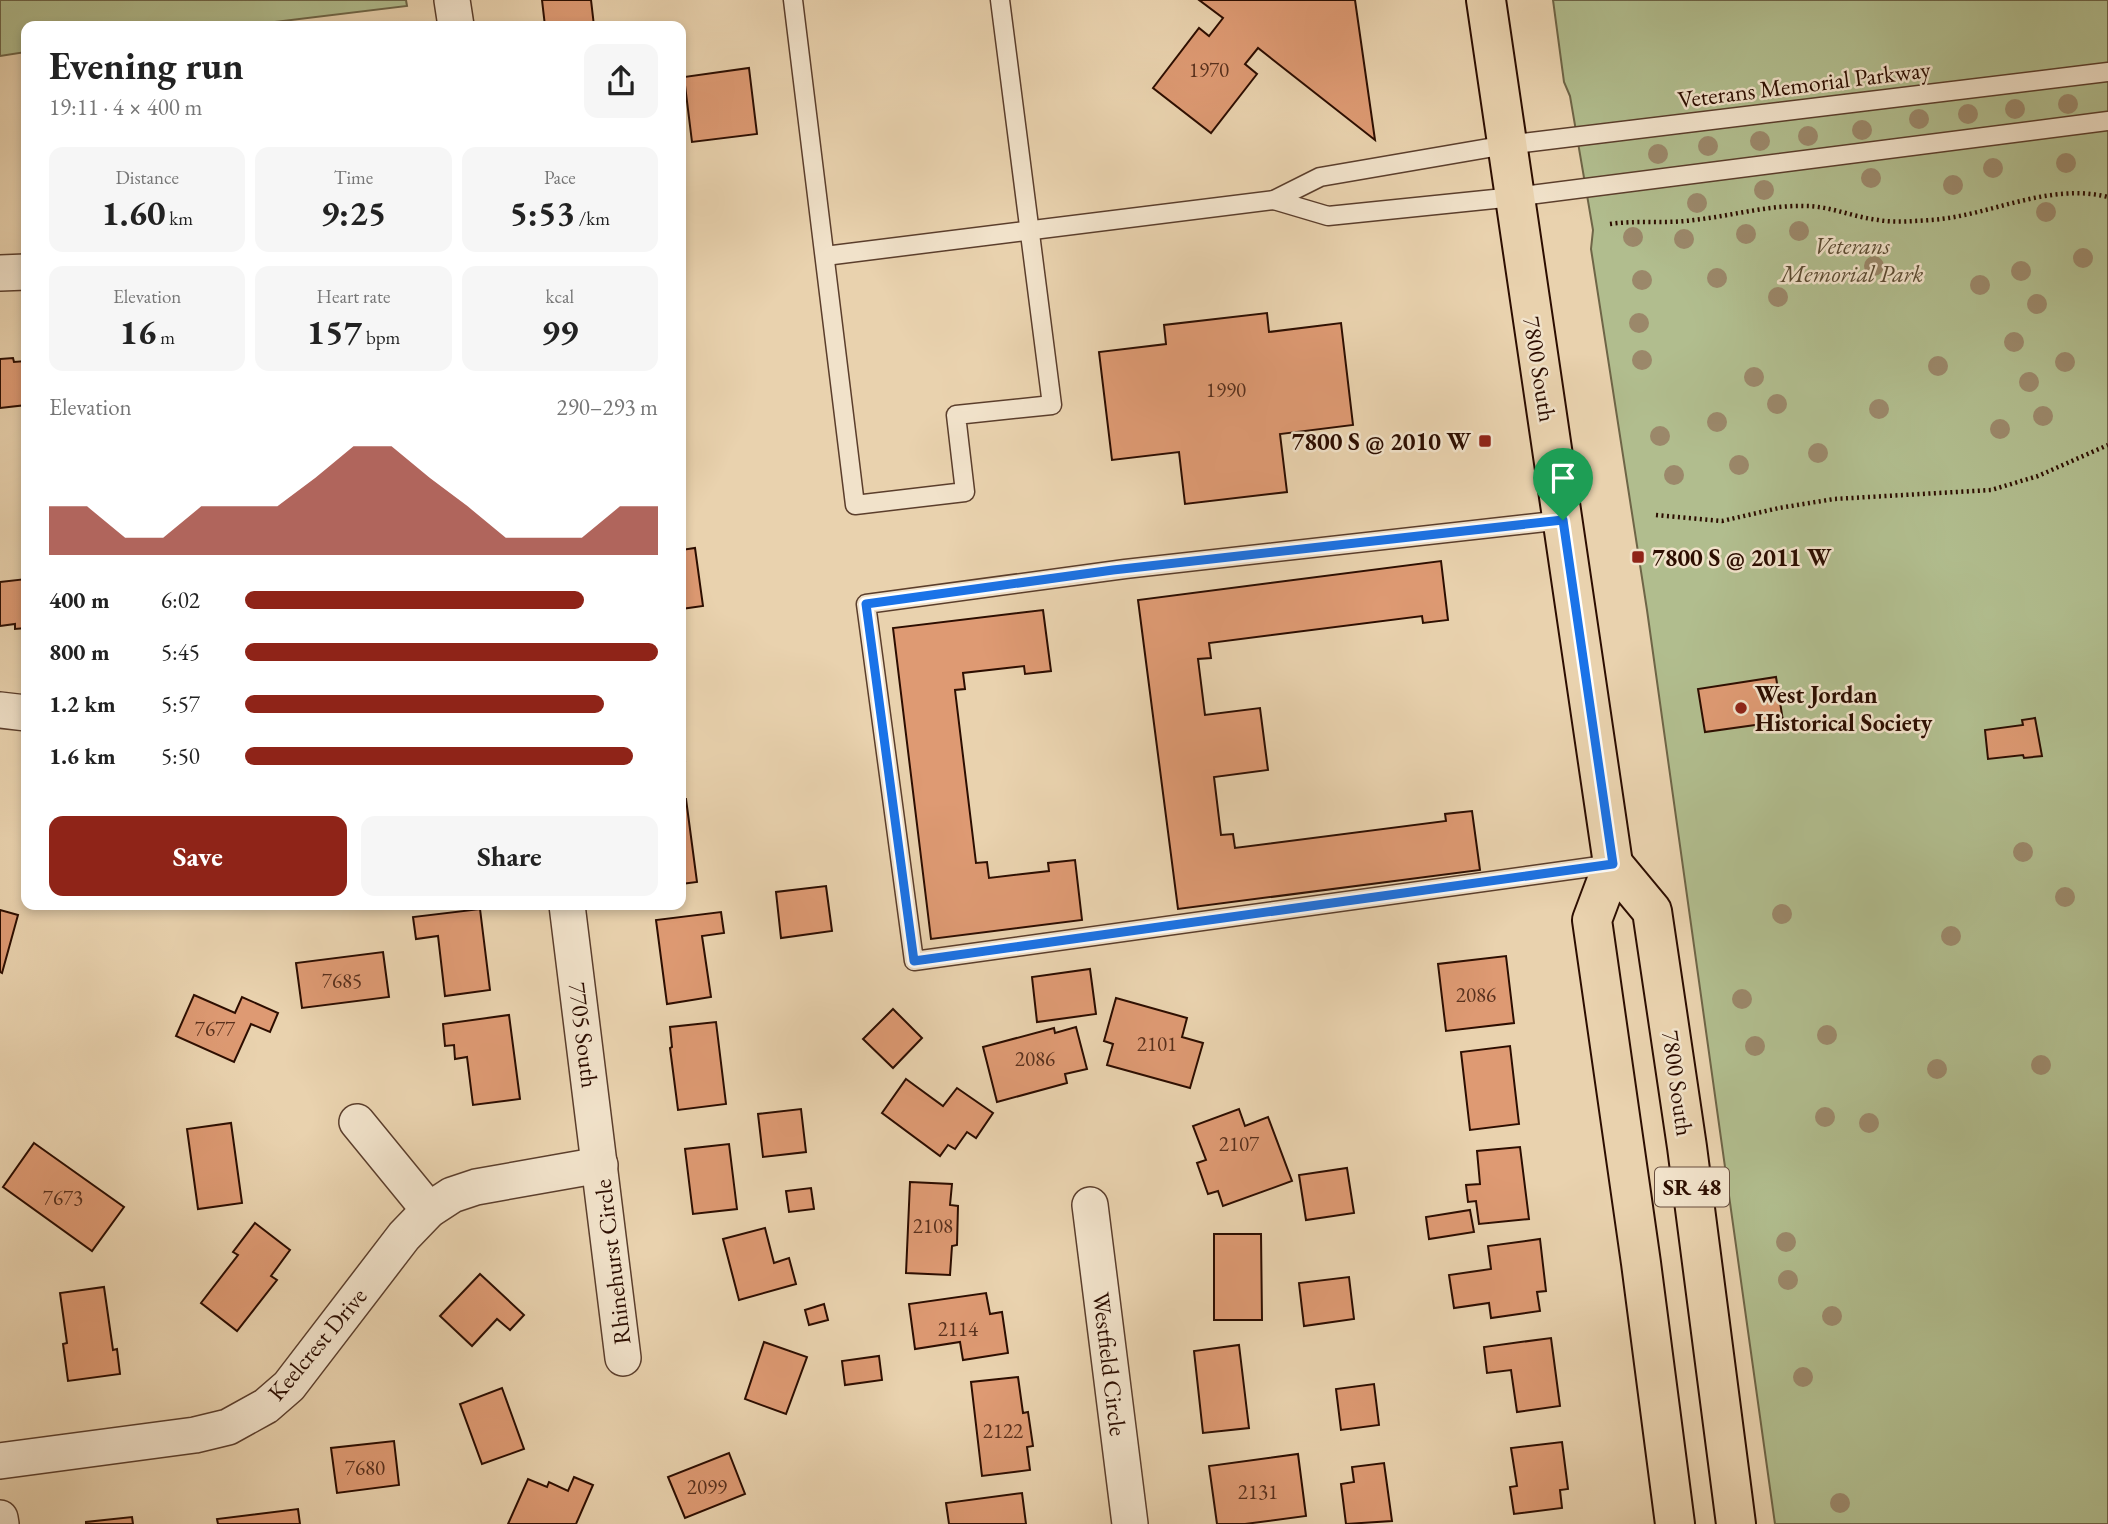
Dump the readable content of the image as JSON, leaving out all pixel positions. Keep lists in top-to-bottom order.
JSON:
{
  "streets": {
    "main road": ["7800 South", "SR 48"],
    "street": [
      "7705 South",
      "Rhinehurst Circle",
      "Keelcrest Drive",
      "Westfield Circle"
    ],
    "lane": ["Veterans Memorial Parkway"]
  },
  "crossings": [
    ["Veterans Memorial Parkway", "7800 South"],
    ["7705 South", "Rhinehurst Circle"],
    ["7705 South", "Keelcrest Drive"],
    ["Rhinehurst Circle", "Keelcrest Drive"]
  ],
  "parks": ["Veterans Memorial Park"],
  "places": {
    "transit": ["7800 S @ 2010 W", "7800 S @ 2011 W"],
    "other": ["West Jordan Historical Society"]
  },
  "house_numbers": [
    "1970",
    "1990",
    "7685",
    "2086",
    "7677",
    "2101",
    "2086",
    "2107",
    "7673",
    "2108",
    "2114",
    "2122",
    "7680",
    "2099",
    "2131"
  ],
  "page": {
    "heading": ["Evening run", "19:11 · 4 × 400 m"],
    "stats": [
      ["Distance", "1.60 km"],
      ["Time", "9:25"],
      ["Pace", "5:53 /km"],
      ["Elevation", "16 m"],
      ["Heart rate", "157 bpm"],
      ["kcal", "99"]
    ],
    "chart": ["Elevation", "290–293 m"],
    "list": [
      {
        "name": "400 m",
        "note": "6:02"
      },
      {
        "name": "800 m",
        "note": "5:45"
      },
      {
        "name": "1.2 km",
        "note": "5:57"
      },
      {
        "name": "1.6 km",
        "note": "5:50"
      }
    ],
    "buttons": ["Save", "Share"]
  }
}
